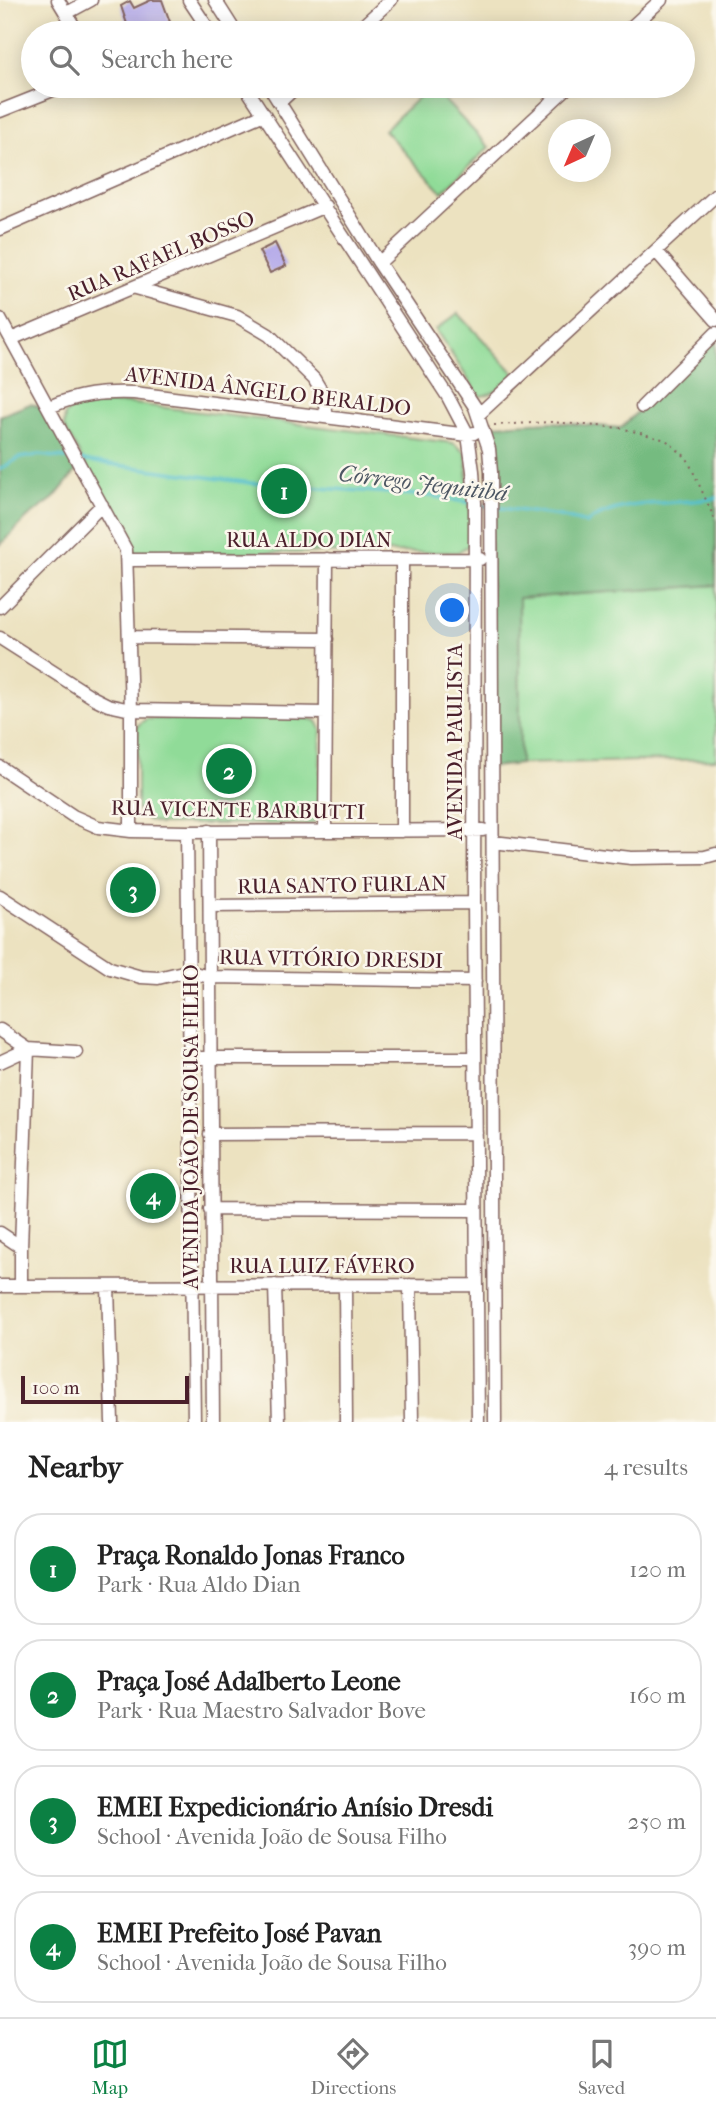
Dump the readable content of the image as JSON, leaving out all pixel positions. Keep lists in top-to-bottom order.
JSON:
{
  "streets": {
    "street": [
      "RUA RAFAEL BOSSO",
      "AVENIDA ÂNGELO BERALDO",
      "RUA ALDO DIAN",
      "AVENIDA PAULISTA",
      "RUA VICENTE BARBUTTI",
      "RUA SANTO FURLAN",
      "RUA VITÓRIO DRESDI",
      "AVENIDA JOÃO DE SOUSA FILHO",
      "RUA LUIZ FÁVERO"
    ]
  },
  "crossings": [
    ["RUA RAFAEL BOSSO", "AVENIDA PAULISTA"],
    ["AVENIDA ÂNGELO BERALDO", "AVENIDA PAULISTA"],
    ["RUA ALDO DIAN", "AVENIDA PAULISTA"],
    ["AVENIDA PAULISTA", "RUA VICENTE BARBUTTI"],
    ["AVENIDA PAULISTA", "RUA SANTO FURLAN"],
    ["AVENIDA PAULISTA", "RUA VITÓRIO DRESDI"],
    ["AVENIDA PAULISTA", "RUA LUIZ FÁVERO"],
    ["RUA VICENTE BARBUTTI", "AVENIDA JOÃO DE SOUSA FILHO"],
    ["RUA SANTO FURLAN", "AVENIDA JOÃO DE SOUSA FILHO"],
    ["RUA VITÓRIO DRESDI", "AVENIDA JOÃO DE SOUSA FILHO"],
    ["AVENIDA JOÃO DE SOUSA FILHO", "RUA LUIZ FÁVERO"]
  ],
  "water": ["Córrego Jequitibá"],
  "scale_bar": "100 m",
  "north": "bottom left",
  "page": {
    "search": "Search here",
    "pins": [
      "1",
      "2",
      "3",
      "4"
    ],
    "scale": "100 m",
    "heading": ["Nearby", "4 results"],
    "list": [
      {
        "mark": "1",
        "name": "Praça Ronaldo Jonas Franco",
        "note": "Park · Rua Aldo Dian",
        "value": "120 m"
      },
      {
        "mark": "2",
        "name": "Praça José Adalberto Leone",
        "note": "Park · Rua Maestro Salvador Bove",
        "value": "160 m"
      },
      {
        "mark": "3",
        "name": "EMEI Expedicionário Anísio Dresdi",
        "note": "School · Avenida João de Sousa Filho",
        "value": "250 m"
      },
      {
        "mark": "4",
        "name": "EMEI Prefeito José Pavan",
        "note": "School · Avenida João de Sousa Filho",
        "value": "390 m"
      }
    ],
    "nav": ["Map", "Directions", "Saved"]
  }
}
